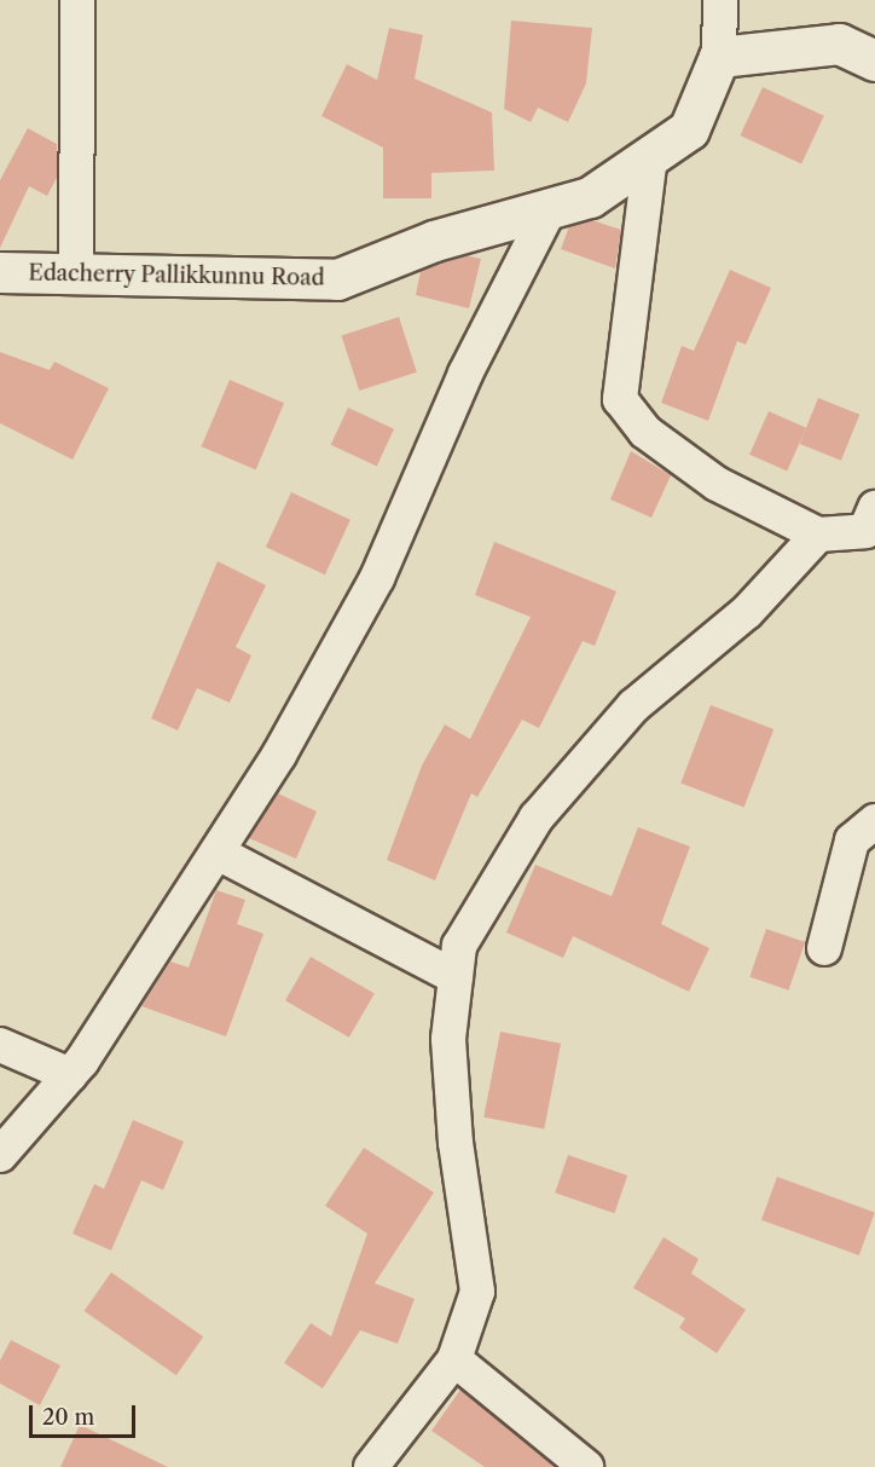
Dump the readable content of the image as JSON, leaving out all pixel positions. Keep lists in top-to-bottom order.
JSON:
{
  "streets": {
    "main road": ["Edacherry Pallikkunnu Road"]
  },
  "scale_bar": "20 m"
}
